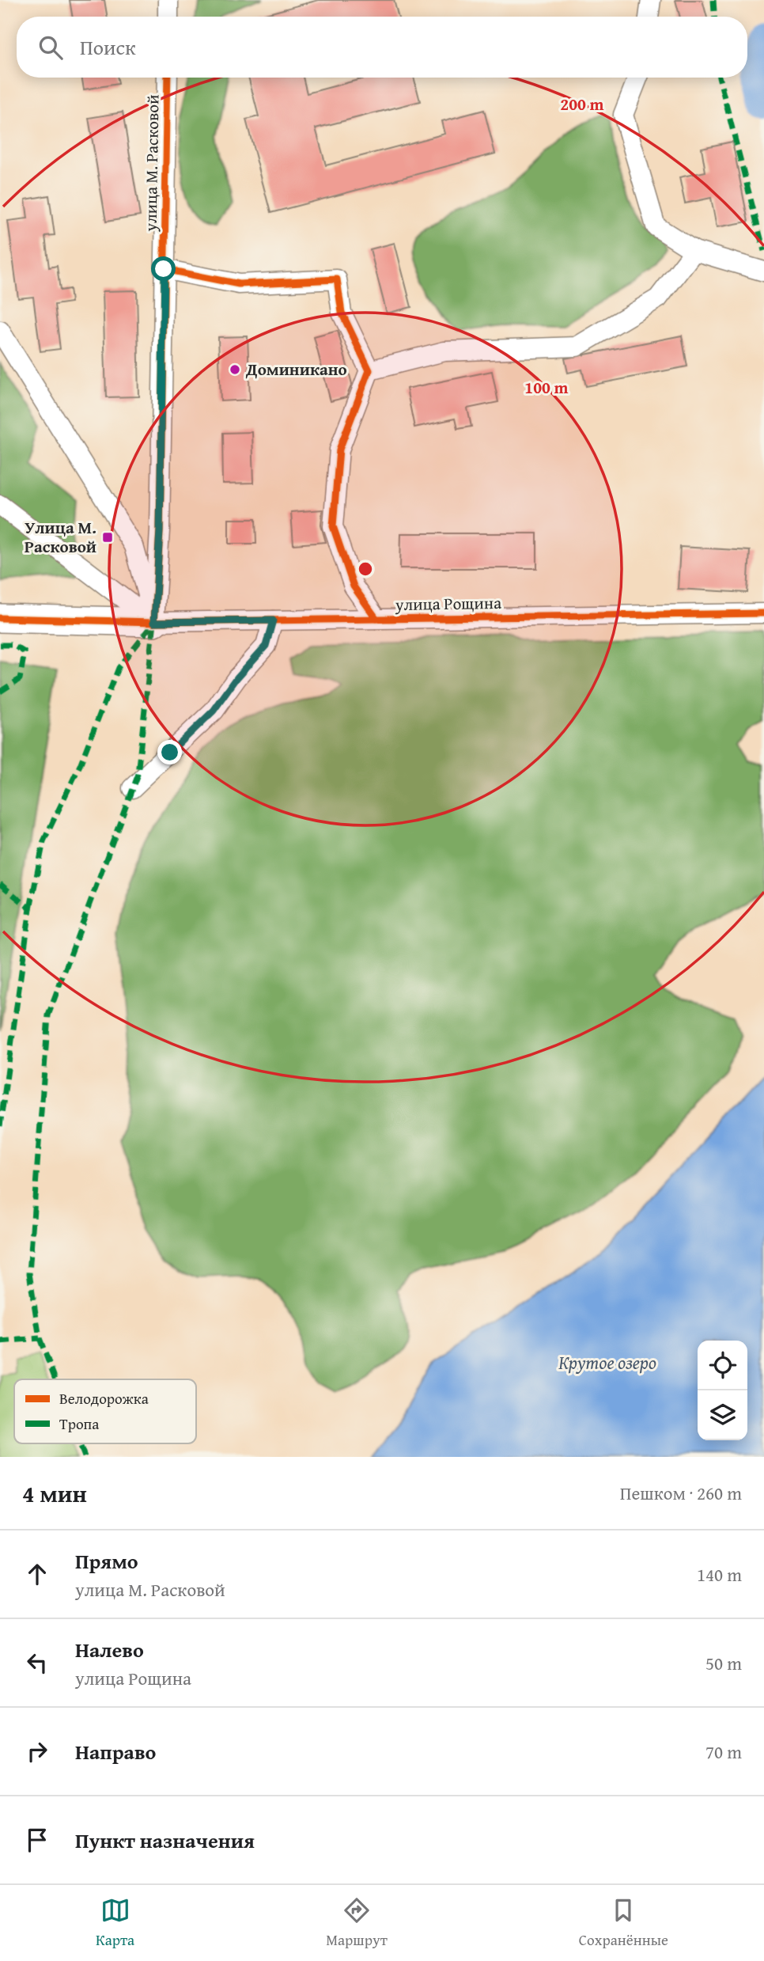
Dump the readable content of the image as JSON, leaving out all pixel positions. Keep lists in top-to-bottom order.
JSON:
{
  "streets": {
    "street": ["улица М. Расковой", "улица Рощина"]
  },
  "crossings": [
    ["улица М. Расковой", "улица Рощина"]
  ],
  "water": ["Крутое озеро"],
  "places": {
    "other": ["Доминикано"],
    "transit": ["Улица М. Расковой"]
  },
  "legend": ["Велодорожка", "Тропа"],
  "page": {
    "search": "Поиск",
    "heading": ["4 мин", "Пешком · 260 m"],
    "list": [
      ["Прямо", "улица М. Расковой", "140 m"],
      ["Налево", "улица Рощина", "50 m"],
      ["Направо", "70 m"],
      "Пункт назначения"
    ],
    "nav": ["Карта", "Маршрут", "Сохранённые"]
  },
  "rings": ["200 m", "100 m"]
}
